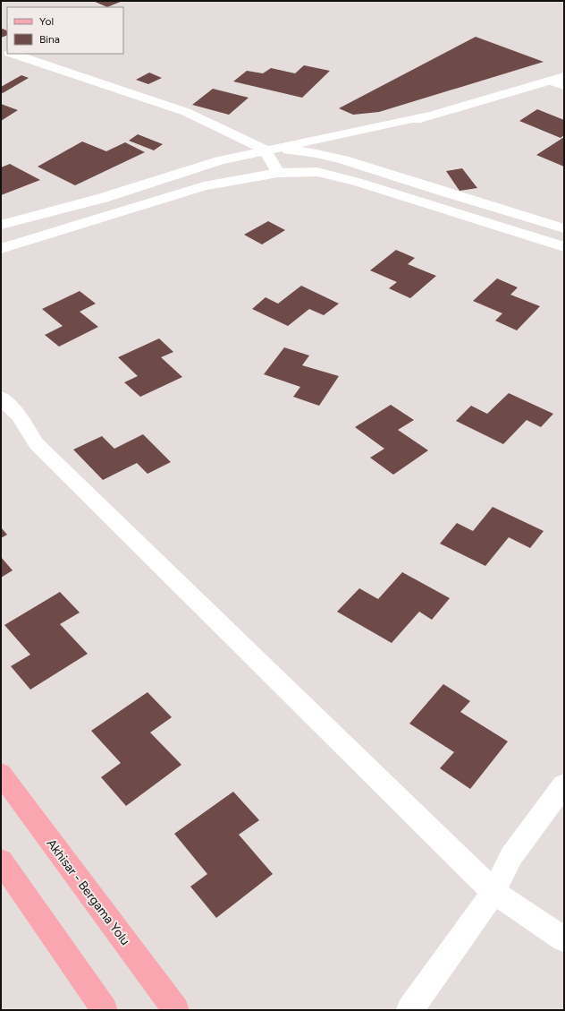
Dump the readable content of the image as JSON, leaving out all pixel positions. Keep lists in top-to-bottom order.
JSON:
{
  "streets": {
    "main road": ["Akhisar - Bergama Yolu"]
  },
  "legend": ["Yol", "Bina"]
}
